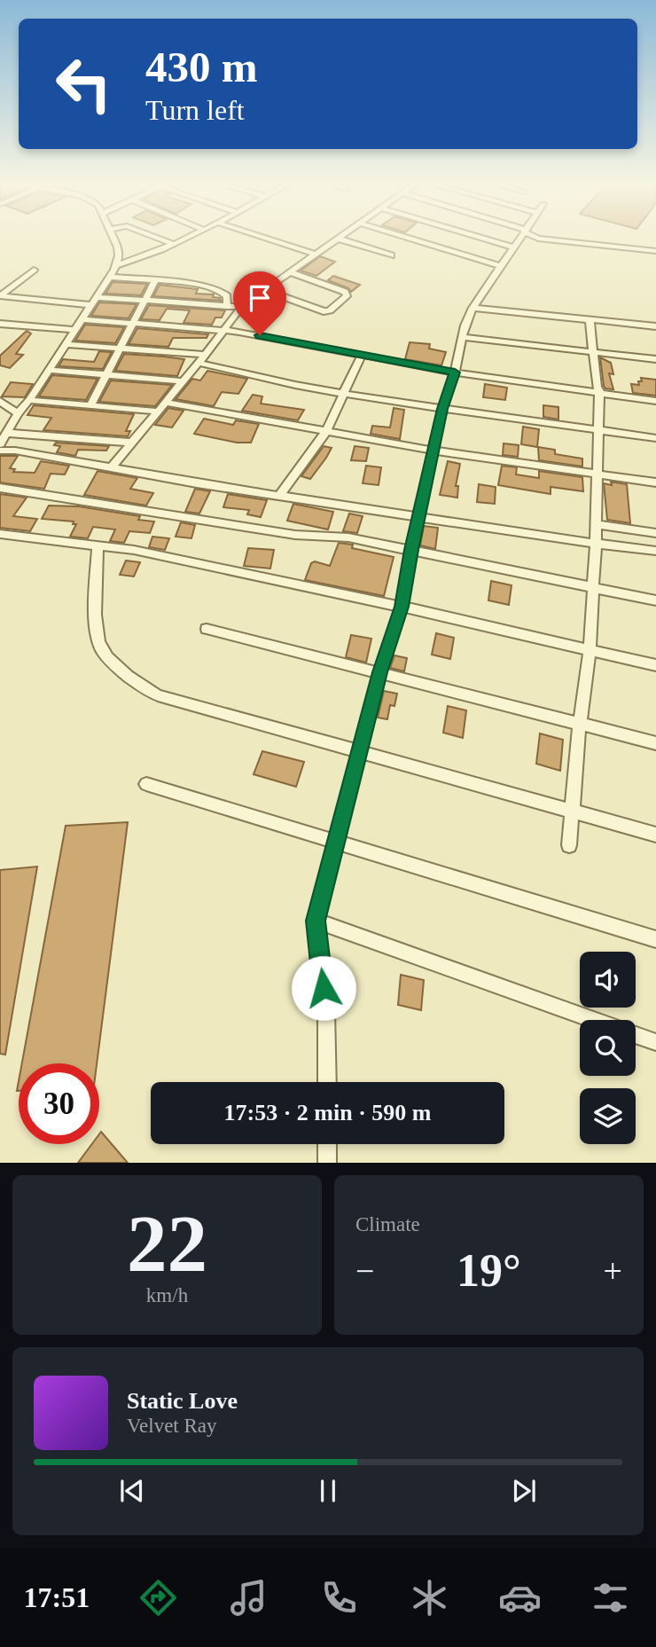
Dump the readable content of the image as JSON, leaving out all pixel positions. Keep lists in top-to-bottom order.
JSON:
{
  "page": {
    "turn": ["430 m", "Turn left"],
    "limit": "30",
    "trip": "17:53 · 2 min · 590 m",
    "tile": [
      ["22", "km/h"],
      "Climate"
    ],
    "heat": ["−", "19°", "+"],
    "song": ["Static Love", "Velvet Ray"],
    "tabs": "17:51"
  }
}
